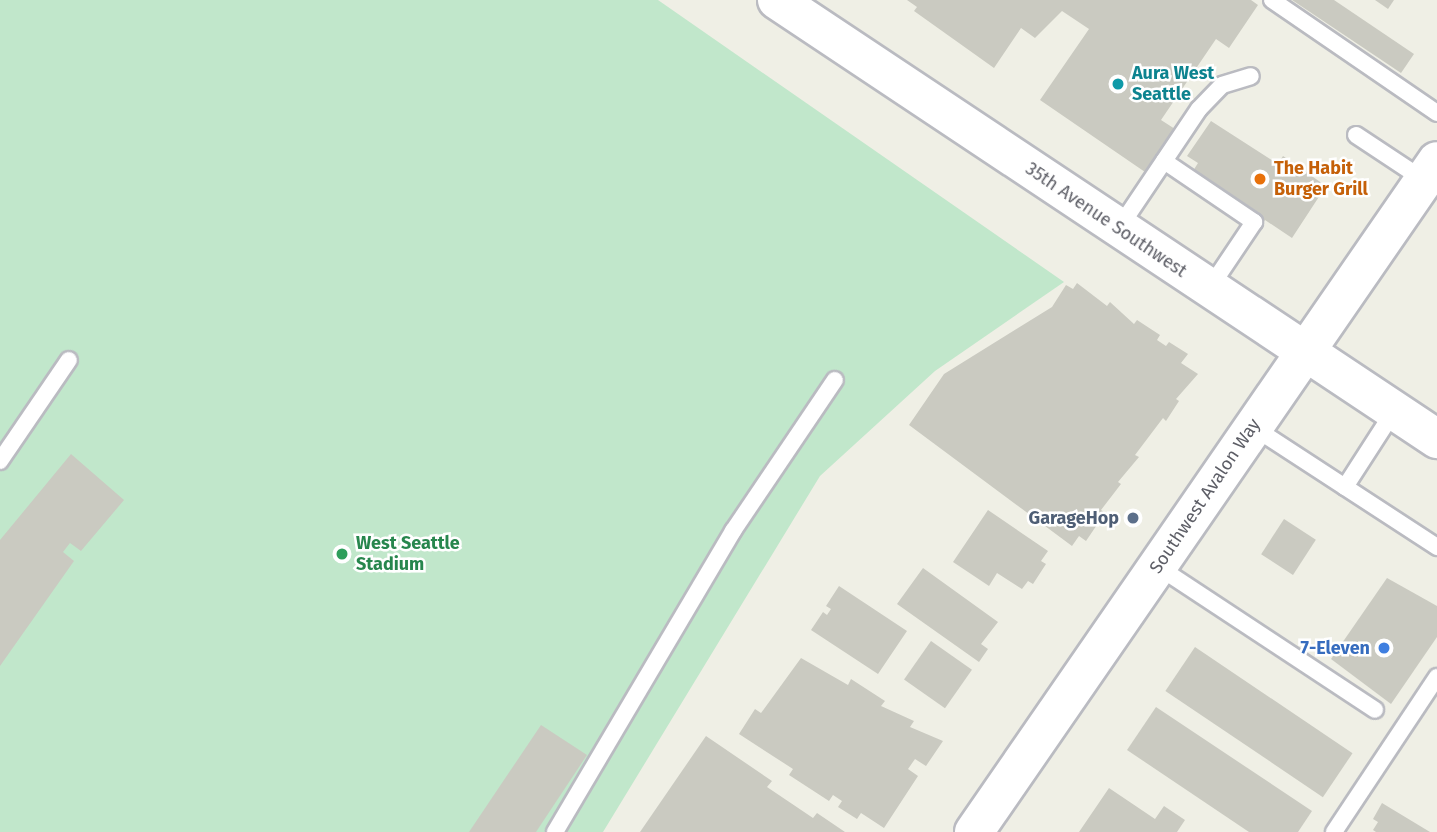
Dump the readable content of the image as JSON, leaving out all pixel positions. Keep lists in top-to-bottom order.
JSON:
{
  "streets": {
    "main road": ["35th Avenue Southwest", "Southwest Avalon Way"]
  },
  "crossings": [
    ["35th Avenue Southwest", "Southwest Avalon Way"]
  ],
  "places": [
    "Aura West Seattle",
    "The Habit Burger Grill",
    "GarageHop",
    "West Seattle Stadium",
    "7-Eleven"
  ]
}
